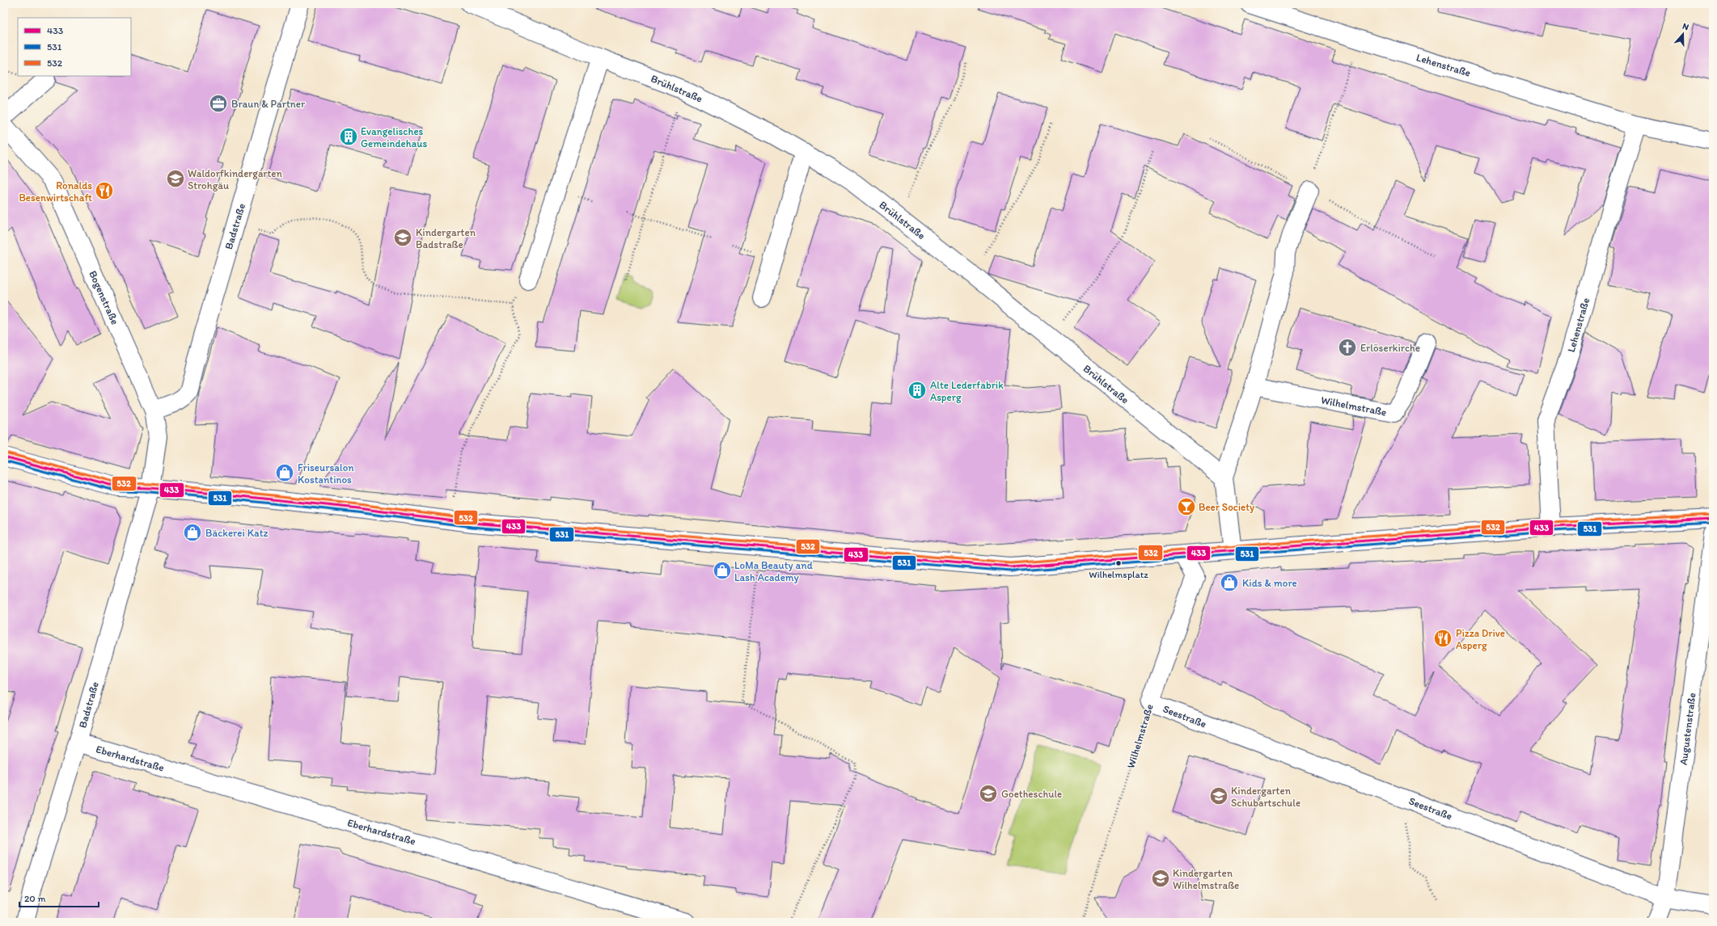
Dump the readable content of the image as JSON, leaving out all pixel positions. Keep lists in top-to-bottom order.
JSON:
{
  "streets": {
    "street": [
      "Lehenstraße",
      "Brühlstraße",
      "Badstraße",
      "Bogenstraße",
      "Wilhelmstraße",
      "Seestraße",
      "Augustenstraße",
      "Eberhardstraße"
    ]
  },
  "crossings": [
    ["Badstraße", "Bogenstraße"],
    ["Badstraße", "Eberhardstraße"],
    ["Wilhelmstraße", "Seestraße"],
    ["Seestraße", "Augustenstraße"]
  ],
  "places": {
    "office": ["Braun & Partner"],
    "building": ["Evangelisches Gemeindehaus", "Alte Lederfabrik Asperg"],
    "school or university": [
      "Waldorfkindergarten Strohgäu",
      "Kindergarten Badstraße",
      "Goetheschule",
      "Kindergarten Schubartschule",
      "Kindergarten Wilhelmstraße"
    ],
    "restaurant": ["Ronalds Besenwirtschaft", "Pizza Drive Asperg"],
    "church": ["Erlöserkirche"],
    "shop": [
      "Friseursalon Kostantinos",
      "Bäckerei Katz",
      "LoMa Beauty and Lash Academy",
      "Kids & more"
    ],
    "bar": ["Beer Society"],
    "other": ["Wilhelmsplatz"]
  },
  "lines": ["transit line 532", "transit line 433", "transit line 531"],
  "legend": ["433", "531", "532"],
  "scale_bar": "20 m",
  "north": "top"
}
